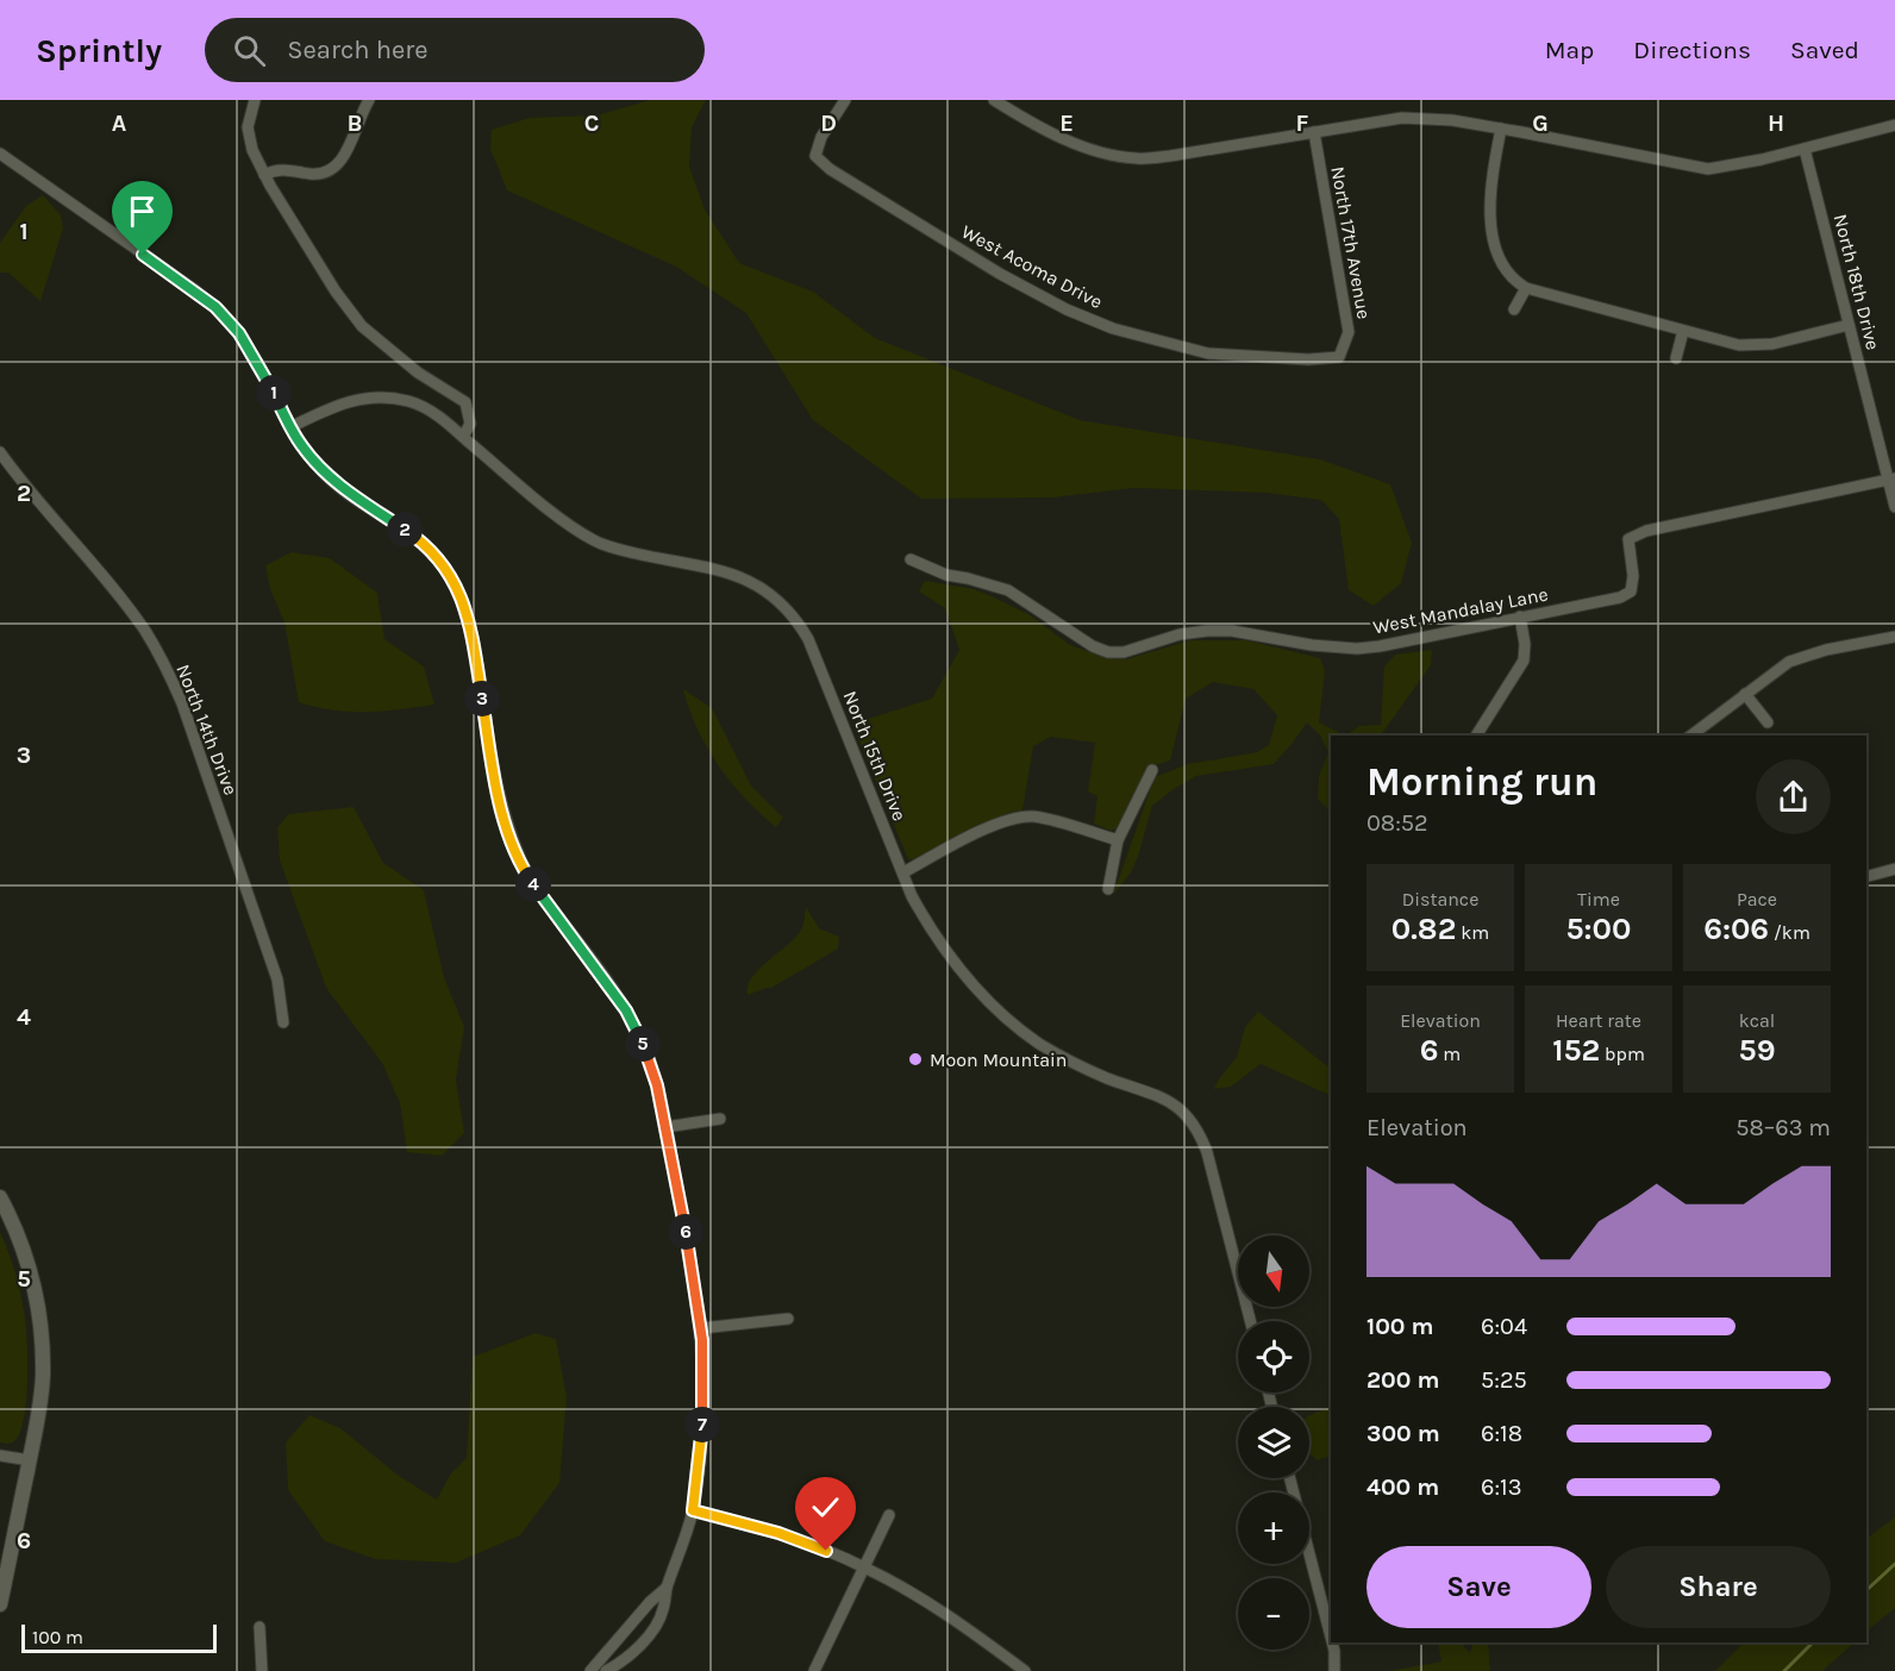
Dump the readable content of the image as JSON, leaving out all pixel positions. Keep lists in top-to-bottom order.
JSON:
{
  "streets": {
    "street": [
      "North 17th Avenue",
      "West Acoma Drive",
      "North 18th Drive",
      "West Mandalay Lane",
      "North 14th Drive",
      "North 15th Drive"
    ]
  },
  "crossings": [
    ["North 17th Avenue", "West Acoma Drive"],
    ["North 18th Drive", "West Mandalay Lane"]
  ],
  "places": ["Moon Mountain"],
  "scale_bar": "100 m",
  "north": "bottom",
  "page": {
    "header": "Sprintly",
    "search": "Search here",
    "nav": ["Map", "Directions", "Saved"],
    "pins": [
      "1",
      "2",
      "3",
      "4",
      "5",
      "6",
      "7"
    ],
    "heading": ["Morning run", "08:52"],
    "stats": [
      ["Distance", "0.82 km"],
      ["Time", "5:00"],
      ["Pace", "6:06 /km"],
      ["Elevation", "6 m"],
      ["Heart rate", "152 bpm"],
      ["kcal", "59"]
    ],
    "chart": ["Elevation", "58–63 m"],
    "map_buttons": ["+", "−"],
    "list": [
      {
        "name": "100 m",
        "note": "6:04"
      },
      {
        "name": "200 m",
        "note": "5:25"
      },
      {
        "name": "300 m",
        "note": "6:18"
      },
      {
        "name": "400 m",
        "note": "6:13"
      }
    ],
    "buttons": ["Save", "Share"],
    "scale": "100 m"
  },
  "grid": {
    "columns": [
      "A",
      "B",
      "C",
      "D",
      "E",
      "F",
      "G",
      "H"
    ],
    "rows": [
      "1",
      "2",
      "3",
      "4",
      "5",
      "6"
    ]
  }
}
